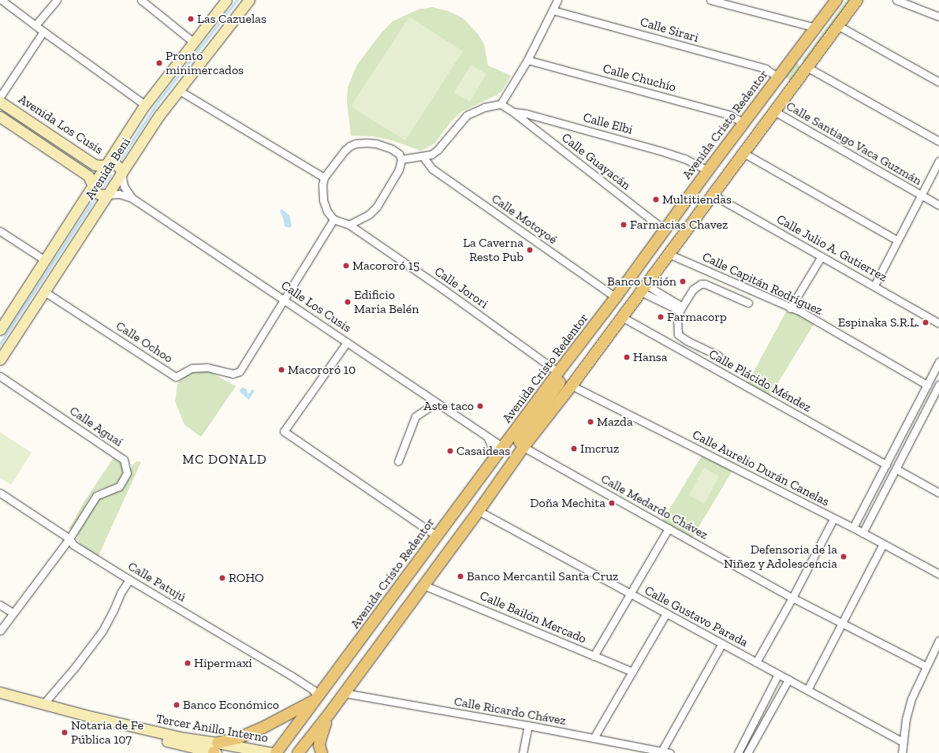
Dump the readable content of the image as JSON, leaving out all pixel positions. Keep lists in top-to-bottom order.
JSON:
{
  "streets": {
    "main road": ["Avenida Cristo Redentor"],
    "street": [
      "Calle Sirari",
      "Calle Chuchío",
      "Calle Elbi",
      "Avenida Los Cusis",
      "Calle Santiago Vaca Guzmán",
      "Calle Guayacán",
      "Avenida Beni",
      "Calle Motoyoé",
      "Calle Julio A. Gutierrez",
      "Calle Capitán Rodríguez",
      "Calle Jorori",
      "Calle Los Cusis",
      "Calle Ochoo",
      "Calle Plácido Méndez",
      "Calle Aguaí",
      "Calle Aurelio Durán Canelas",
      "Calle Medardo Chávez",
      "Calle Patujú",
      "Calle Gustavo Parada",
      "Calle Bailón Mercado",
      "Calle Ricardo Chávez",
      "Tercer Anillo Interno"
    ]
  },
  "crossings": [
    ["Calle Sirari", "Avenida Cristo Redentor"],
    ["Calle Chuchío", "Avenida Cristo Redentor"],
    ["Calle Elbi", "Avenida Cristo Redentor"],
    ["Calle Elbi", "Calle Guayacán"],
    ["Avenida Los Cusis", "Avenida Beni"],
    ["Avenida Los Cusis", "Calle Los Cusis"],
    ["Avenida Cristo Redentor", "Calle Guayacán"],
    ["Avenida Cristo Redentor", "Calle Motoyoé"],
    ["Avenida Cristo Redentor", "Calle Jorori"],
    ["Avenida Cristo Redentor", "Calle Los Cusis"],
    ["Avenida Cristo Redentor", "Calle Patujú"],
    ["Avenida Beni", "Calle Los Cusis"],
    ["Avenida Beni", "Calle Ochoo"],
    ["Calle Los Cusis", "Calle Ochoo"],
    ["Calle Aguaí", "Calle Patujú"]
  ],
  "districts": ["MC DONALD"],
  "places": [
    "Las Cazuelas",
    "Pronto minimercados",
    "Multitiendas",
    "Farmacias Chavez",
    "La Caverna Resto Pub",
    "Macororó 15",
    "Banco Unión",
    "Edificio María Belén",
    "Farmacorp",
    "Espinaka S.R.L.",
    "Hansa",
    "Macororó 10",
    "Aste taco",
    "Mazda",
    "Imcruz",
    "Casaideas",
    "Doña Mechita",
    "Defensoria de la Niñez y Adolescencia",
    "Banco Mercantil Santa Cruz",
    "ROHO",
    "Hipermaxi",
    "Banco Económico",
    "Notaria de Fe Pública 107"
  ]
}
